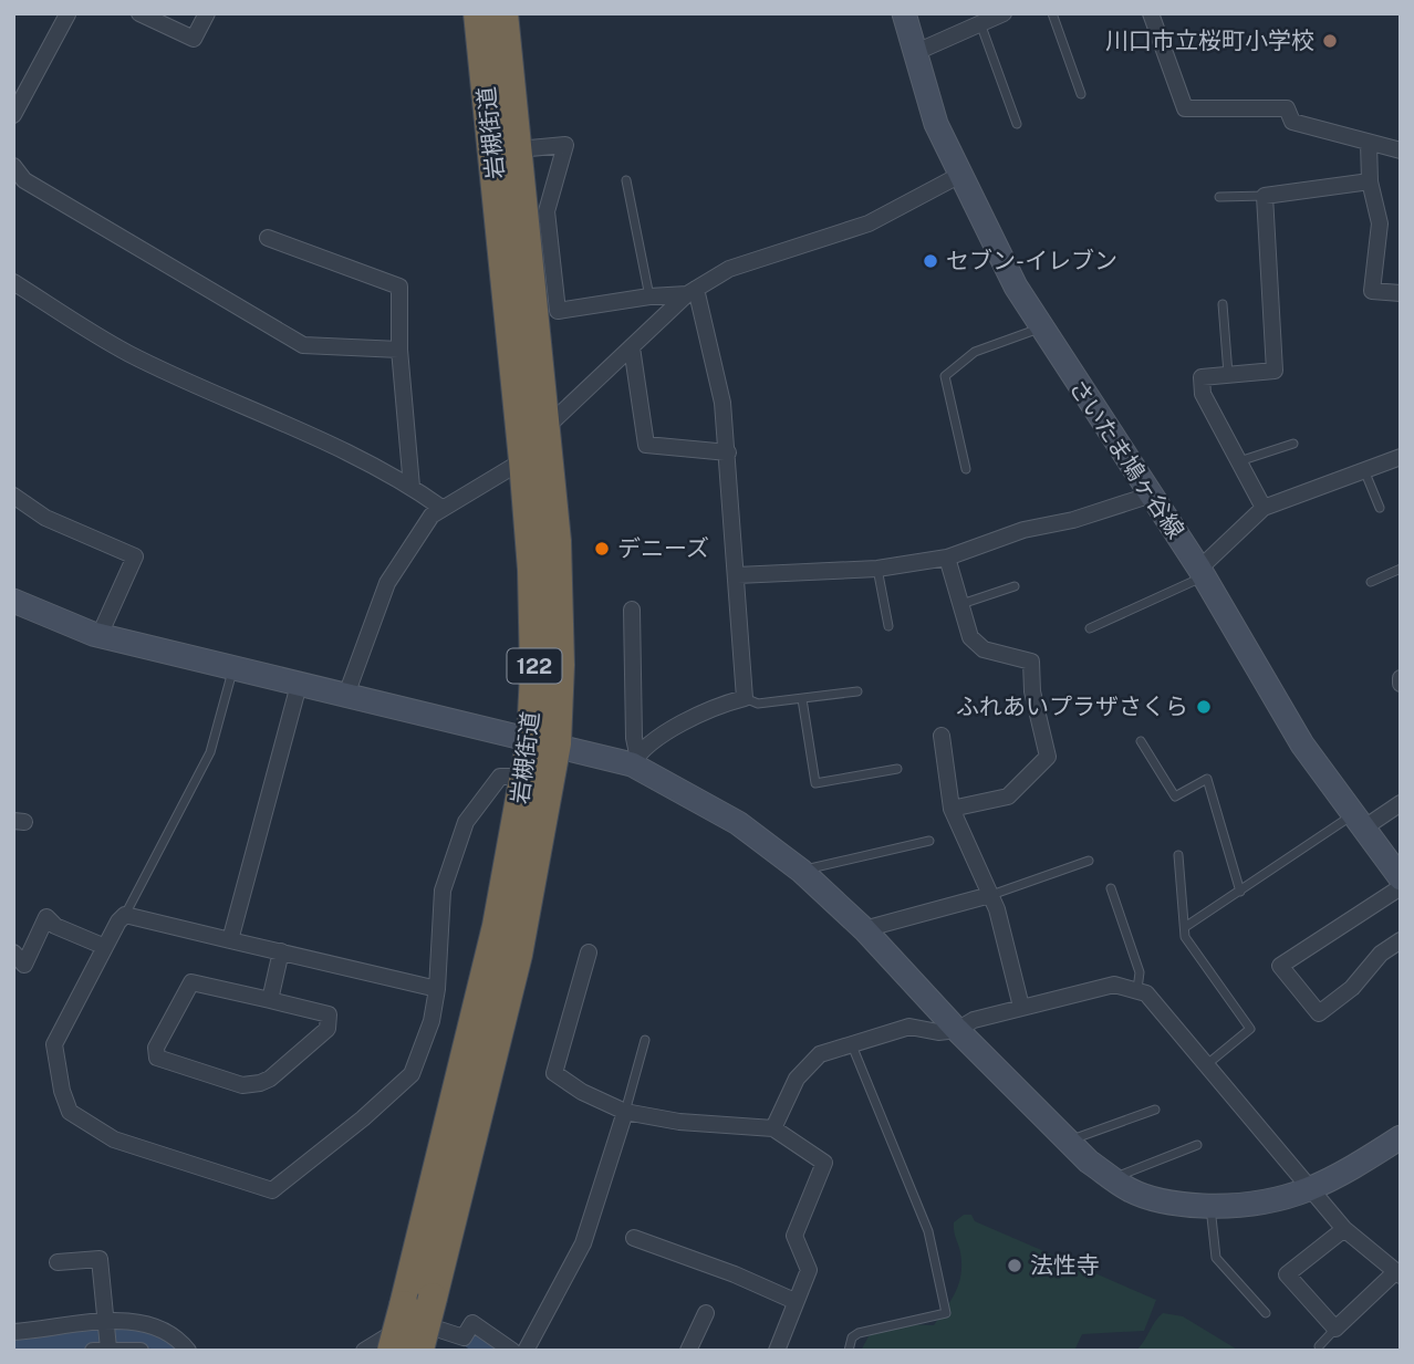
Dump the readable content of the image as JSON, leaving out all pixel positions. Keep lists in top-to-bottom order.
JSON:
{
  "streets": {
    "highway": ["岩槻街道", "122"],
    "street": ["さいたま鳩ヶ谷線"]
  },
  "places": [
    "川口市立桜町小学校",
    "セブン-イレブン",
    "デニーズ",
    "ふれあいプラザさくら",
    "法性寺"
  ]
}
